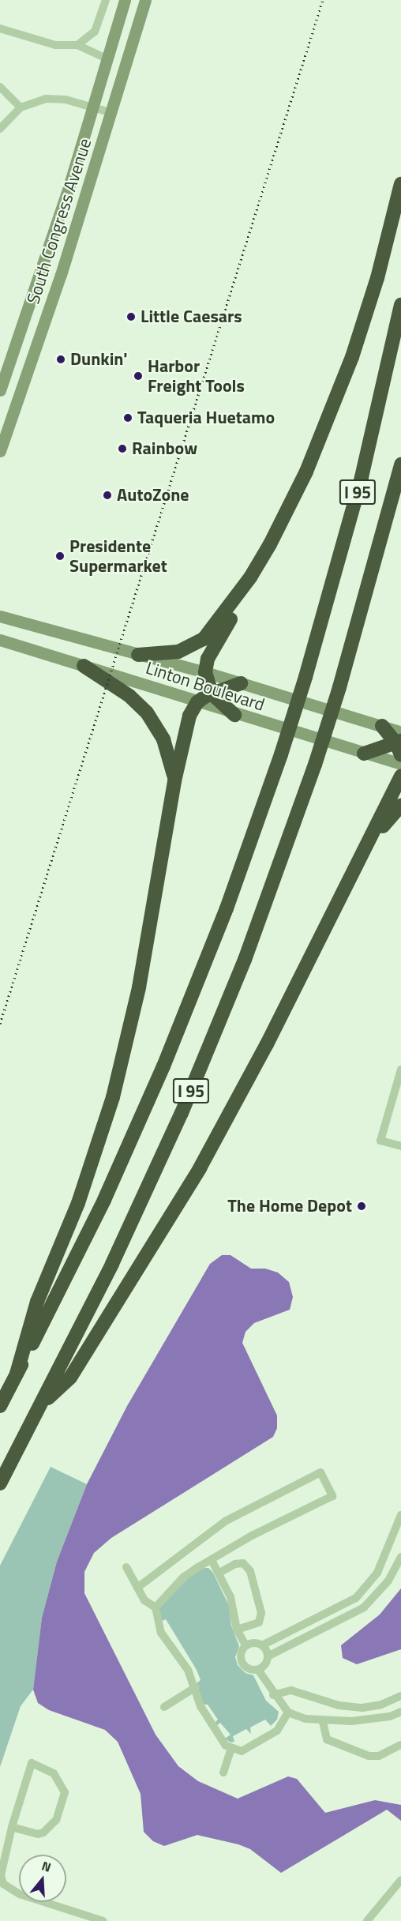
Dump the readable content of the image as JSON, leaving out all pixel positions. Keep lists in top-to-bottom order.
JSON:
{
  "streets": {
    "highway": ["I 95"],
    "main road": ["South Congress Avenue", "Linton Boulevard"]
  },
  "places": [
    "Little Caesars",
    "Dunkin'",
    "Harbor Freight Tools",
    "Taqueria Huetamo",
    "Rainbow",
    "AutoZone",
    "Presidente Supermarket",
    "The Home Depot"
  ],
  "north": "top"
}
